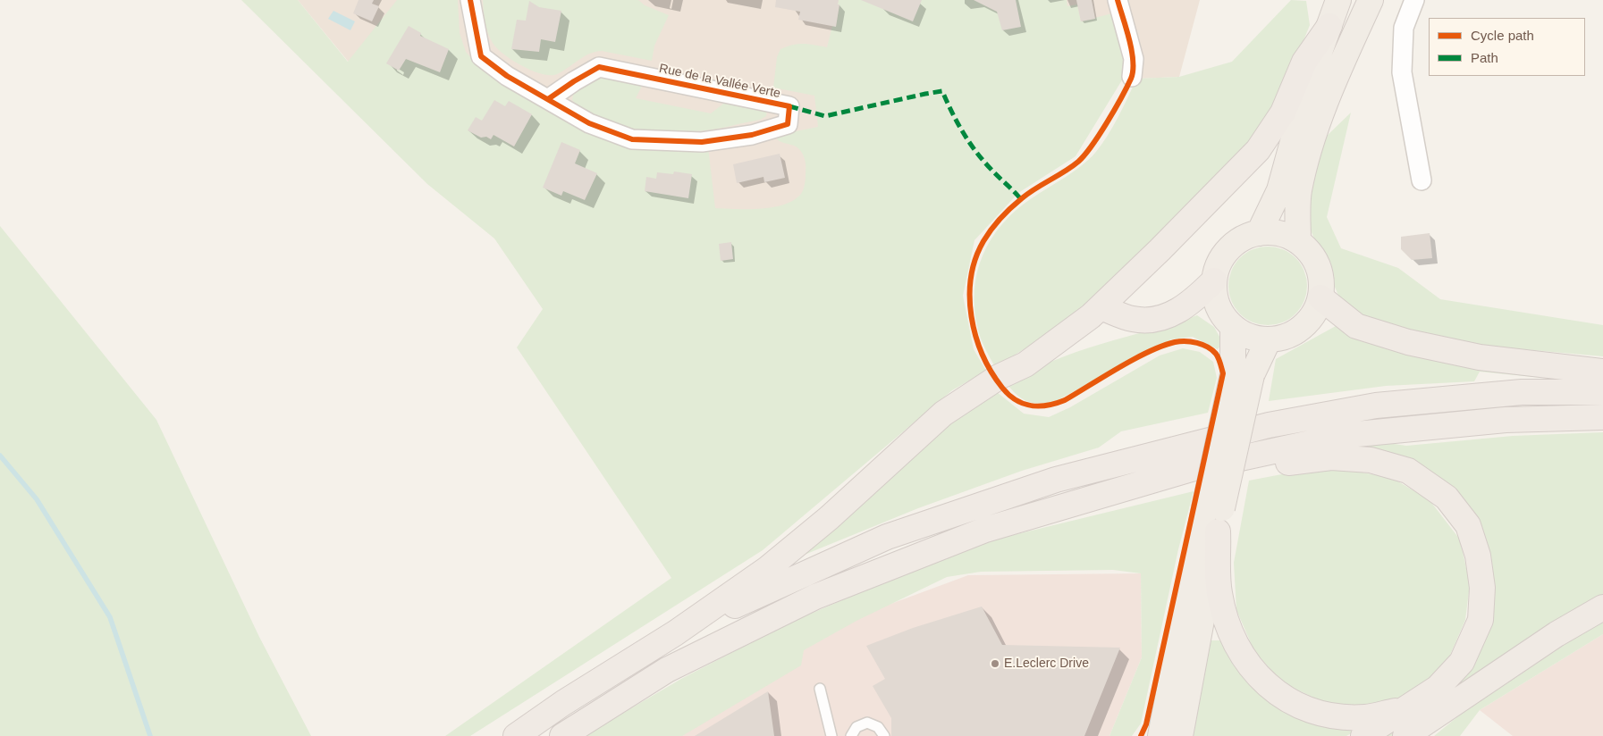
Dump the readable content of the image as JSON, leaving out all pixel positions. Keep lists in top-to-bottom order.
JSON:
{
  "streets": {
    "street": ["Rue de la Vallée Verte"]
  },
  "places": ["E.Leclerc Drive"],
  "legend": ["Cycle path", "Path"]
}
